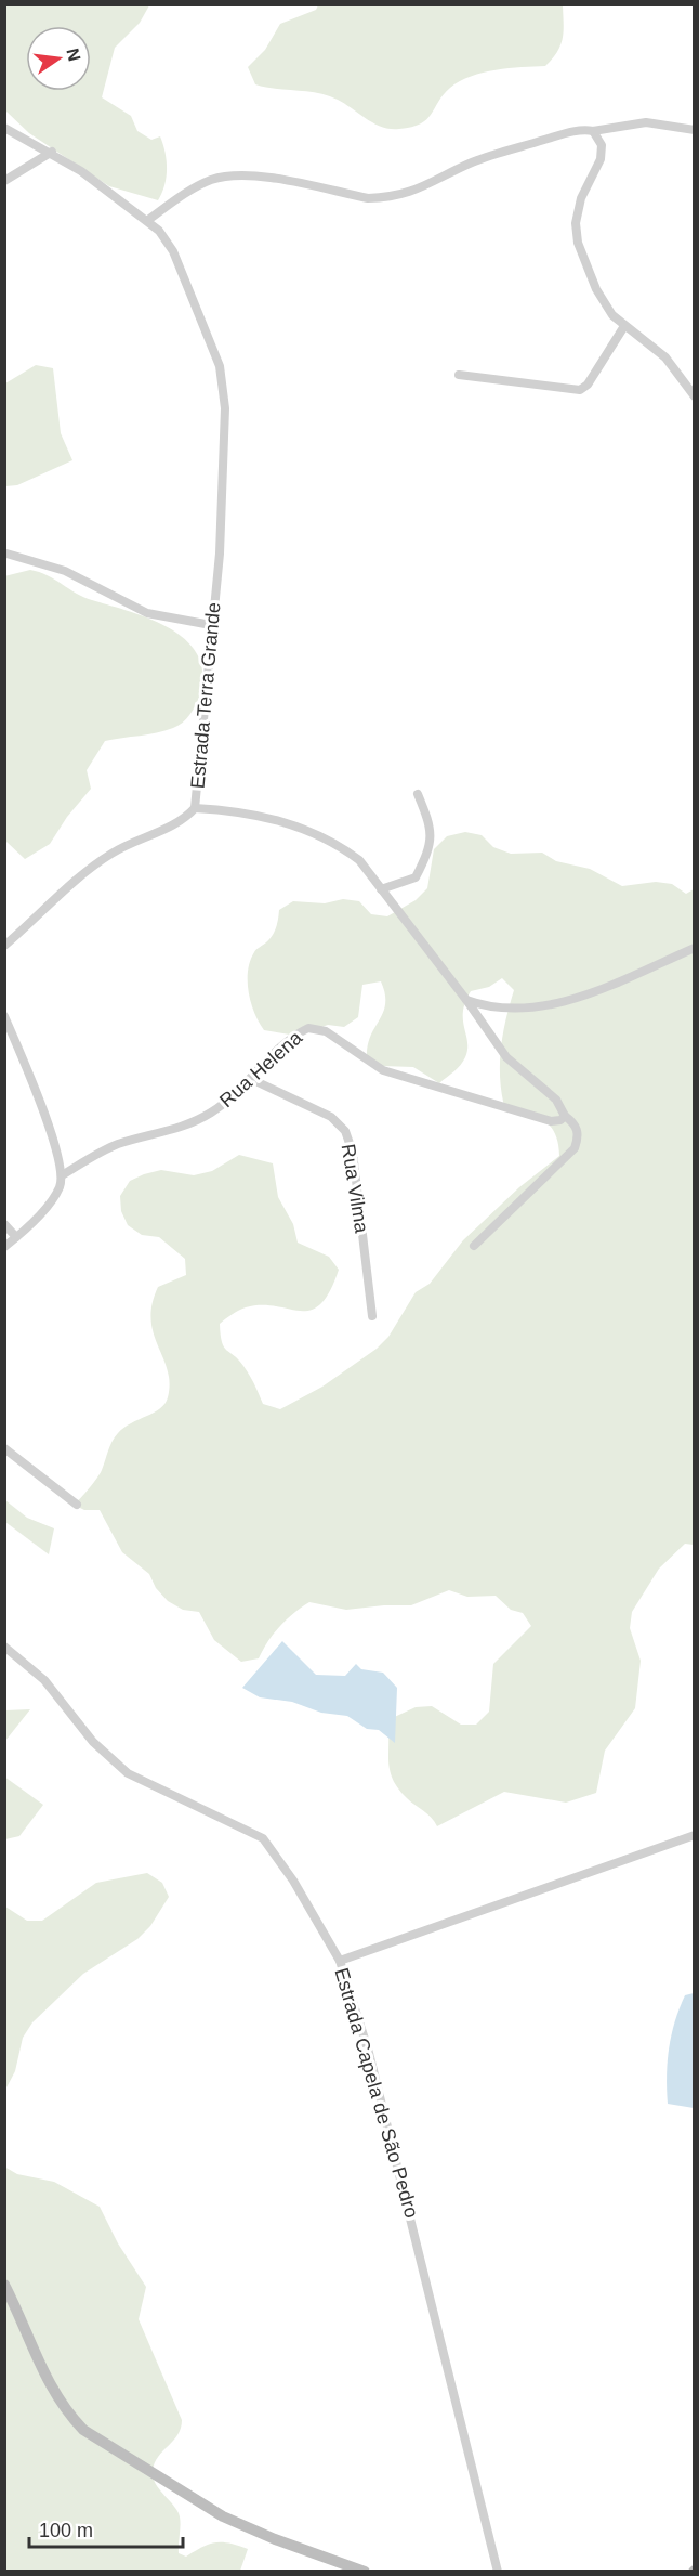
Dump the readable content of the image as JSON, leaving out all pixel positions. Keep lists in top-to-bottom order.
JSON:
{
  "streets": {
    "street": [
      "Estrada Terra Grande",
      "Rua Helena",
      "Rua Vilma",
      "Estrada Capela de São Pedro"
    ]
  },
  "crossings": [
    ["Estrada Terra Grande", "Rua Helena"],
    ["Rua Helena", "Rua Vilma"]
  ],
  "scale_bar": "100 m",
  "north": "right"
}
